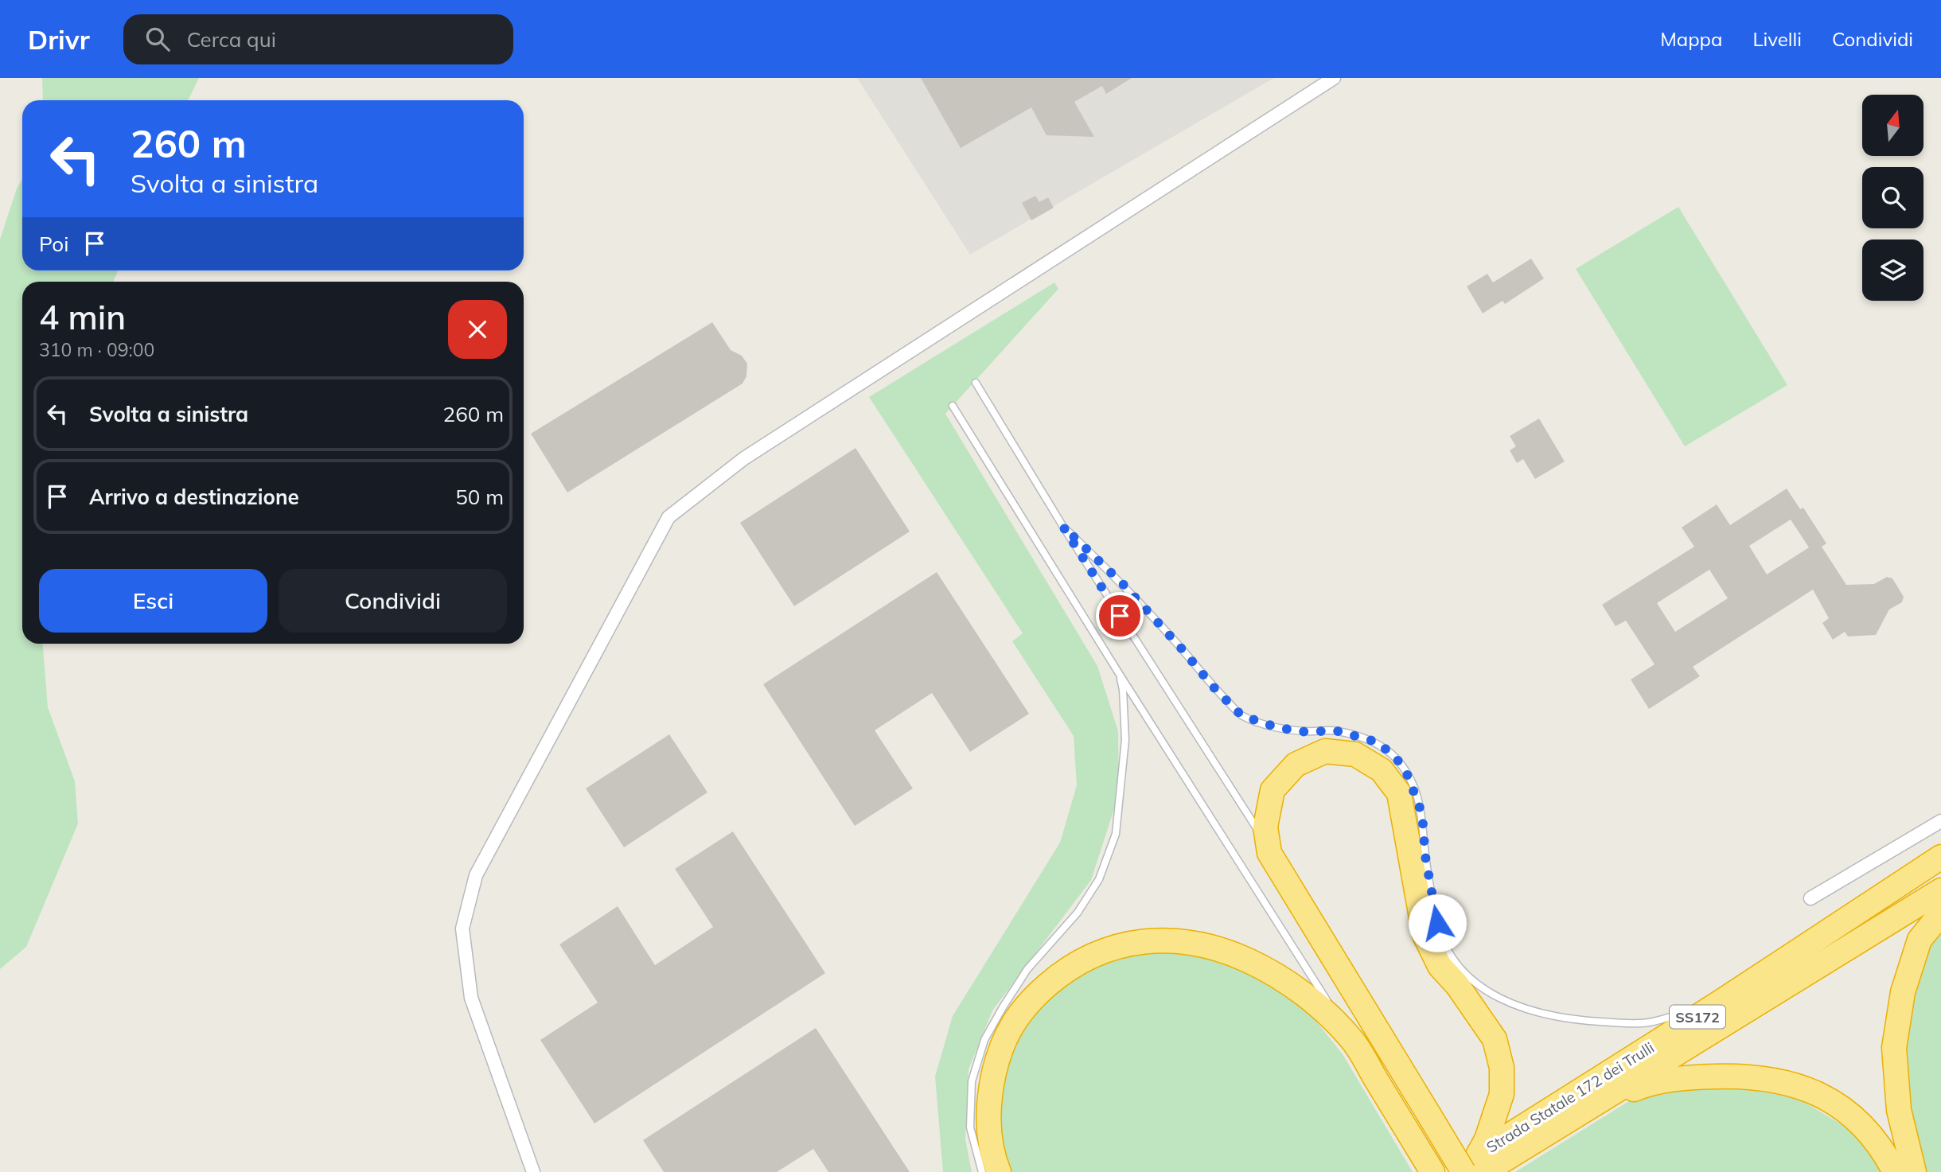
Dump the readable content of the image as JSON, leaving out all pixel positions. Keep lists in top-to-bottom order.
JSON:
{
  "streets": {
    "highway": ["SS172", "Strada Statale 172 dei Trulli"]
  },
  "north": "top",
  "page": {
    "header": "Drivr",
    "search": "Cerca qui",
    "nav": ["Mappa", "Livelli", "Condividi"],
    "turn": ["260 m", "Svolta a sinistra"],
    "then": "Poi",
    "heading": ["4 min", "310 m · 09:00"],
    "list": [
      {
        "name": "Svolta a sinistra",
        "value": "260 m"
      },
      {
        "name": "Arrivo a destinazione",
        "value": "50 m"
      }
    ],
    "buttons": ["Esci", "Condividi"]
  }
}
